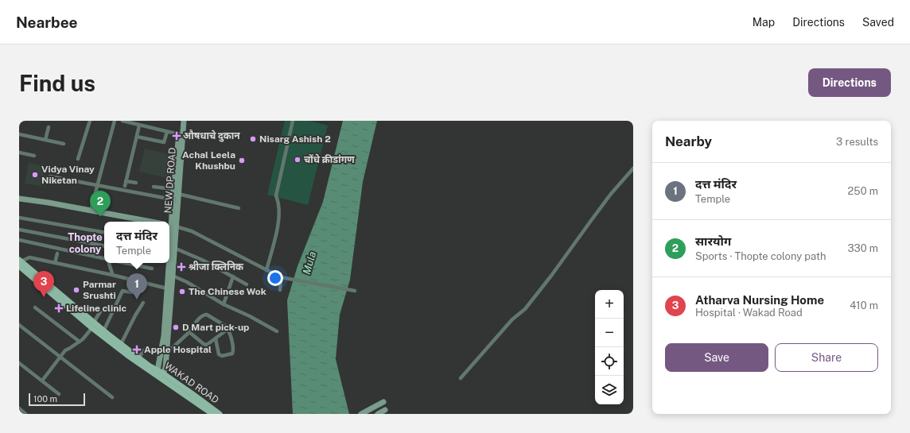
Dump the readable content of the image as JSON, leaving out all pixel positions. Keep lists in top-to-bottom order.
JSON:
{
  "streets": {
    "main road": ["NEW DP ROAD", "WAKAD ROAD"]
  },
  "crossings": [
    ["NEW DP ROAD", "WAKAD ROAD"]
  ],
  "districts": ["Thopte colony"],
  "water": ["Mula"],
  "places": {
    "health": [
      "औषधाचे दुकान",
      "श्रीजा क्लिनिक",
      "Lifeline clinic",
      "Apple Hospital"
    ],
    "other": [
      "Nisarg Ashish 2",
      "चोंधे क्रीडांगण",
      "Achal Leela Khushbu",
      "Vidya Vinay Niketan",
      "Parmar Srushti",
      "The Chinese Wok",
      "D Mart pick-up"
    ]
  },
  "scale_bar": "100 m",
  "page": {
    "header": "Nearbee",
    "nav": ["Map", "Directions", "Saved"],
    "buttons": [
      "Directions",
      ["Save", "Share"]
    ],
    "title": "Find us",
    "heading": ["Nearby", "3 results"],
    "list": [
      {
        "mark": "1",
        "name": "दत्त मंदिर",
        "note": "Temple",
        "value": "250 m"
      },
      {
        "mark": "2",
        "name": "सारयोग",
        "note": "Sports · Thopte colony path",
        "value": "330 m"
      },
      {
        "mark": "3",
        "name": "Atharva Nursing Home",
        "note": "Hospital · Wakad Road",
        "value": "410 m"
      }
    ],
    "pins": ["2", "3", "1"],
    "popup": ["दत्त मंदिर", "Temple"],
    "map_buttons": ["+", "−"],
    "scale": "100 m"
  }
}
